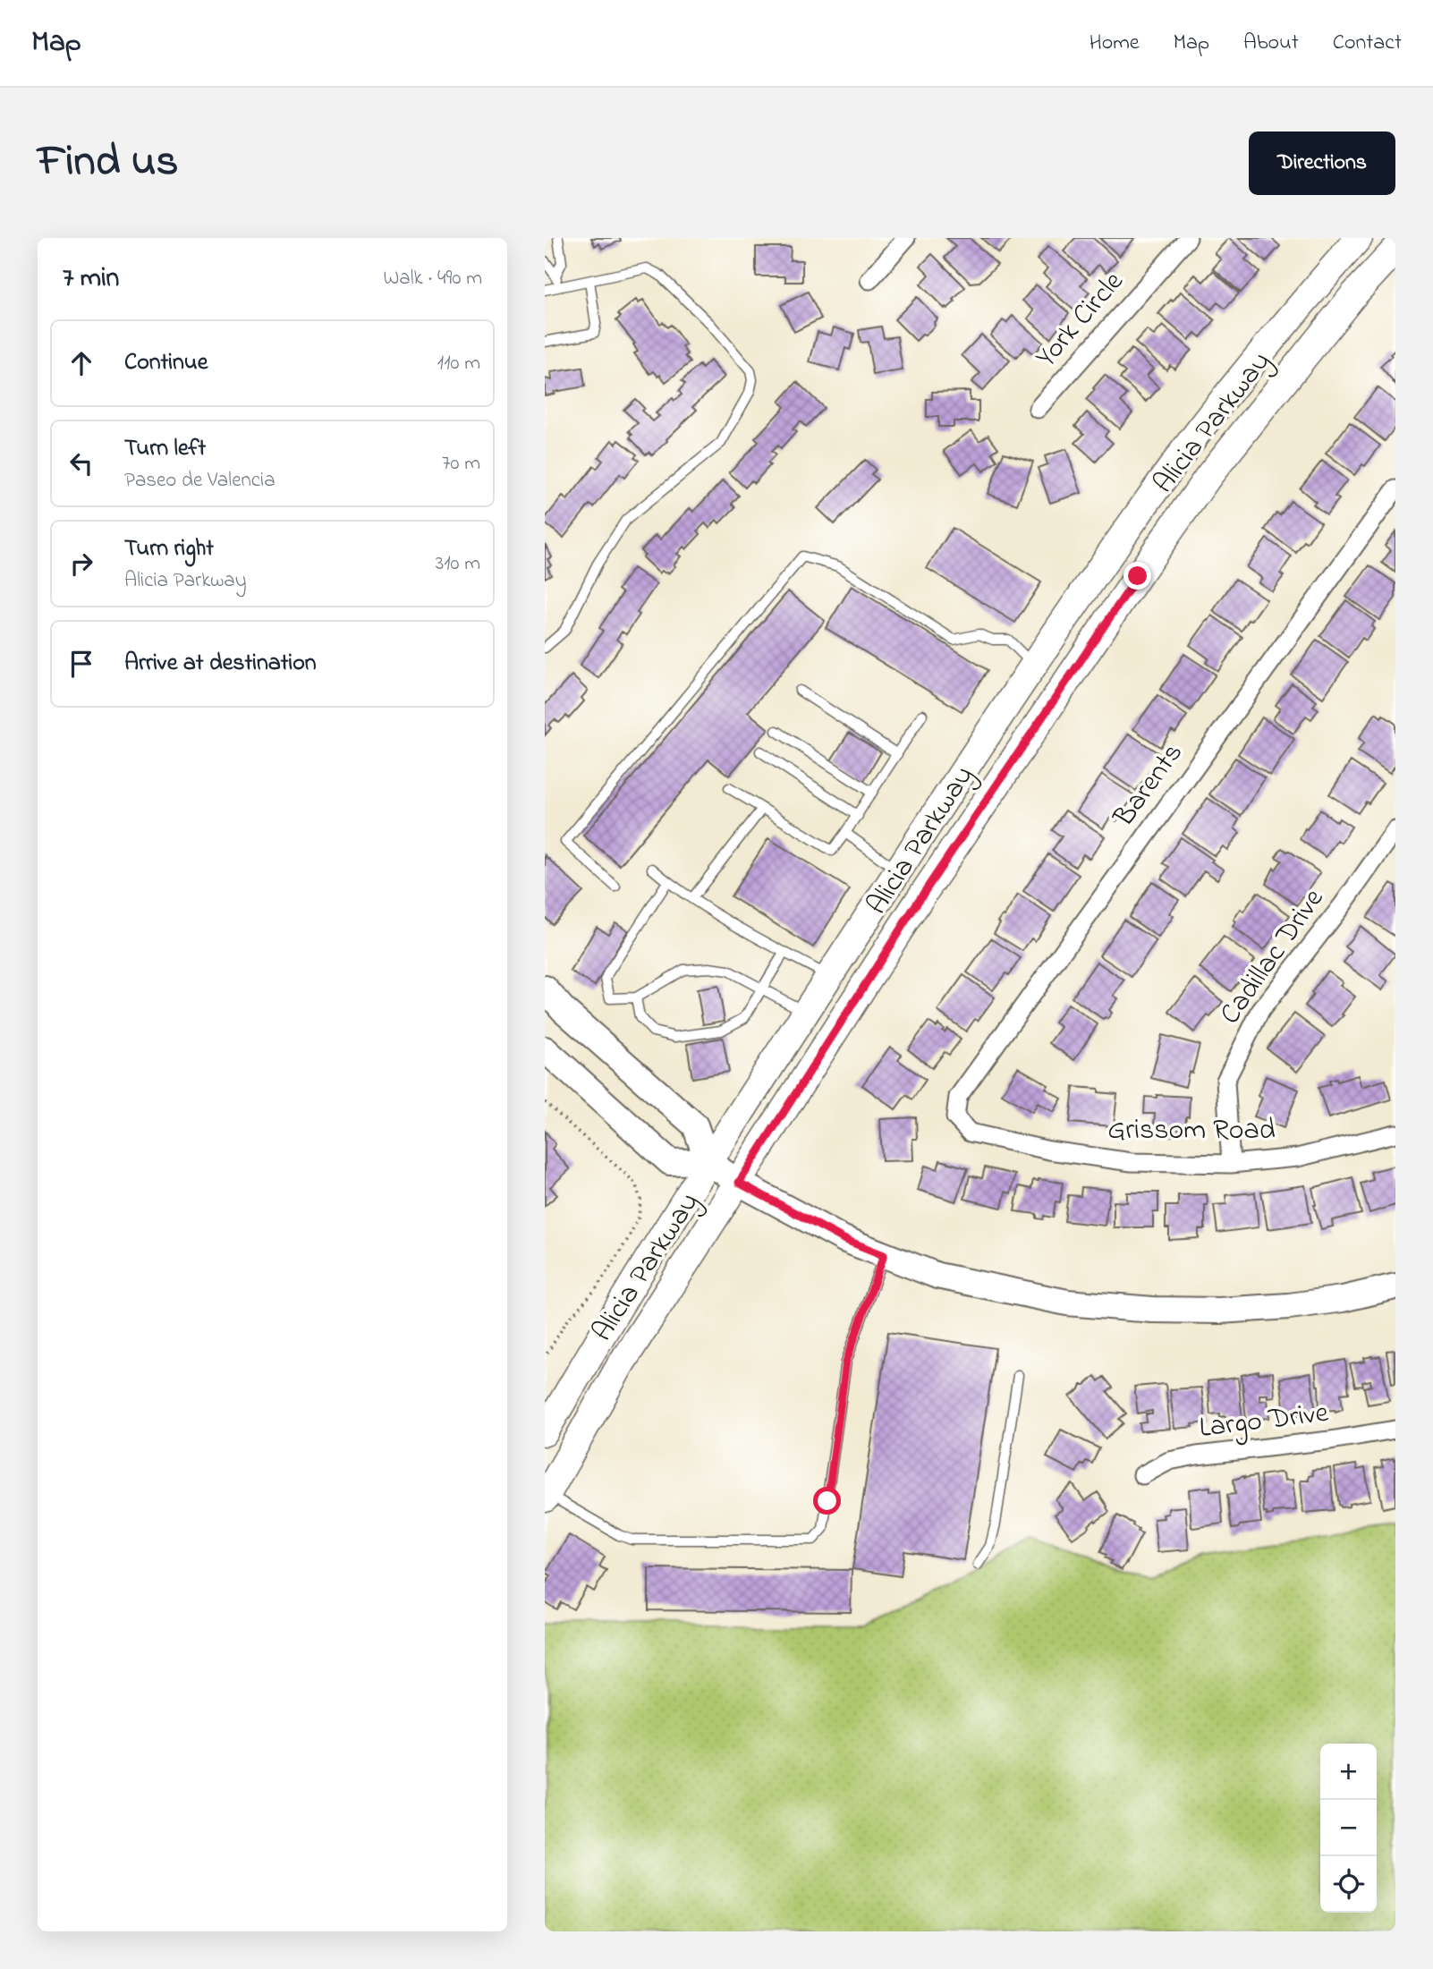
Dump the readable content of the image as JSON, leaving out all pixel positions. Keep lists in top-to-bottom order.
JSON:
{
  "streets": {
    "main road": ["Alicia Parkway"],
    "street": [
      "York Circle",
      "Barents",
      "Cadillac Drive",
      "Grissom Road",
      "Largo Drive"
    ]
  },
  "crossings": [
    ["Barents", "Grissom Road"],
    ["Cadillac Drive", "Grissom Road"]
  ],
  "page": {
    "header": "Map",
    "nav": [
      "Home",
      "Map",
      "About",
      "Contact"
    ],
    "title": "Find us",
    "buttons": "Directions",
    "heading": ["7 min", "Walk · 490 m"],
    "list": [
      ["Continue", "110 m"],
      ["Turn left", "Paseo de Valencia", "70 m"],
      ["Turn right", "Alicia Parkway", "310 m"],
      "Arrive at destination"
    ],
    "map_buttons": ["+", "−"]
  }
}
